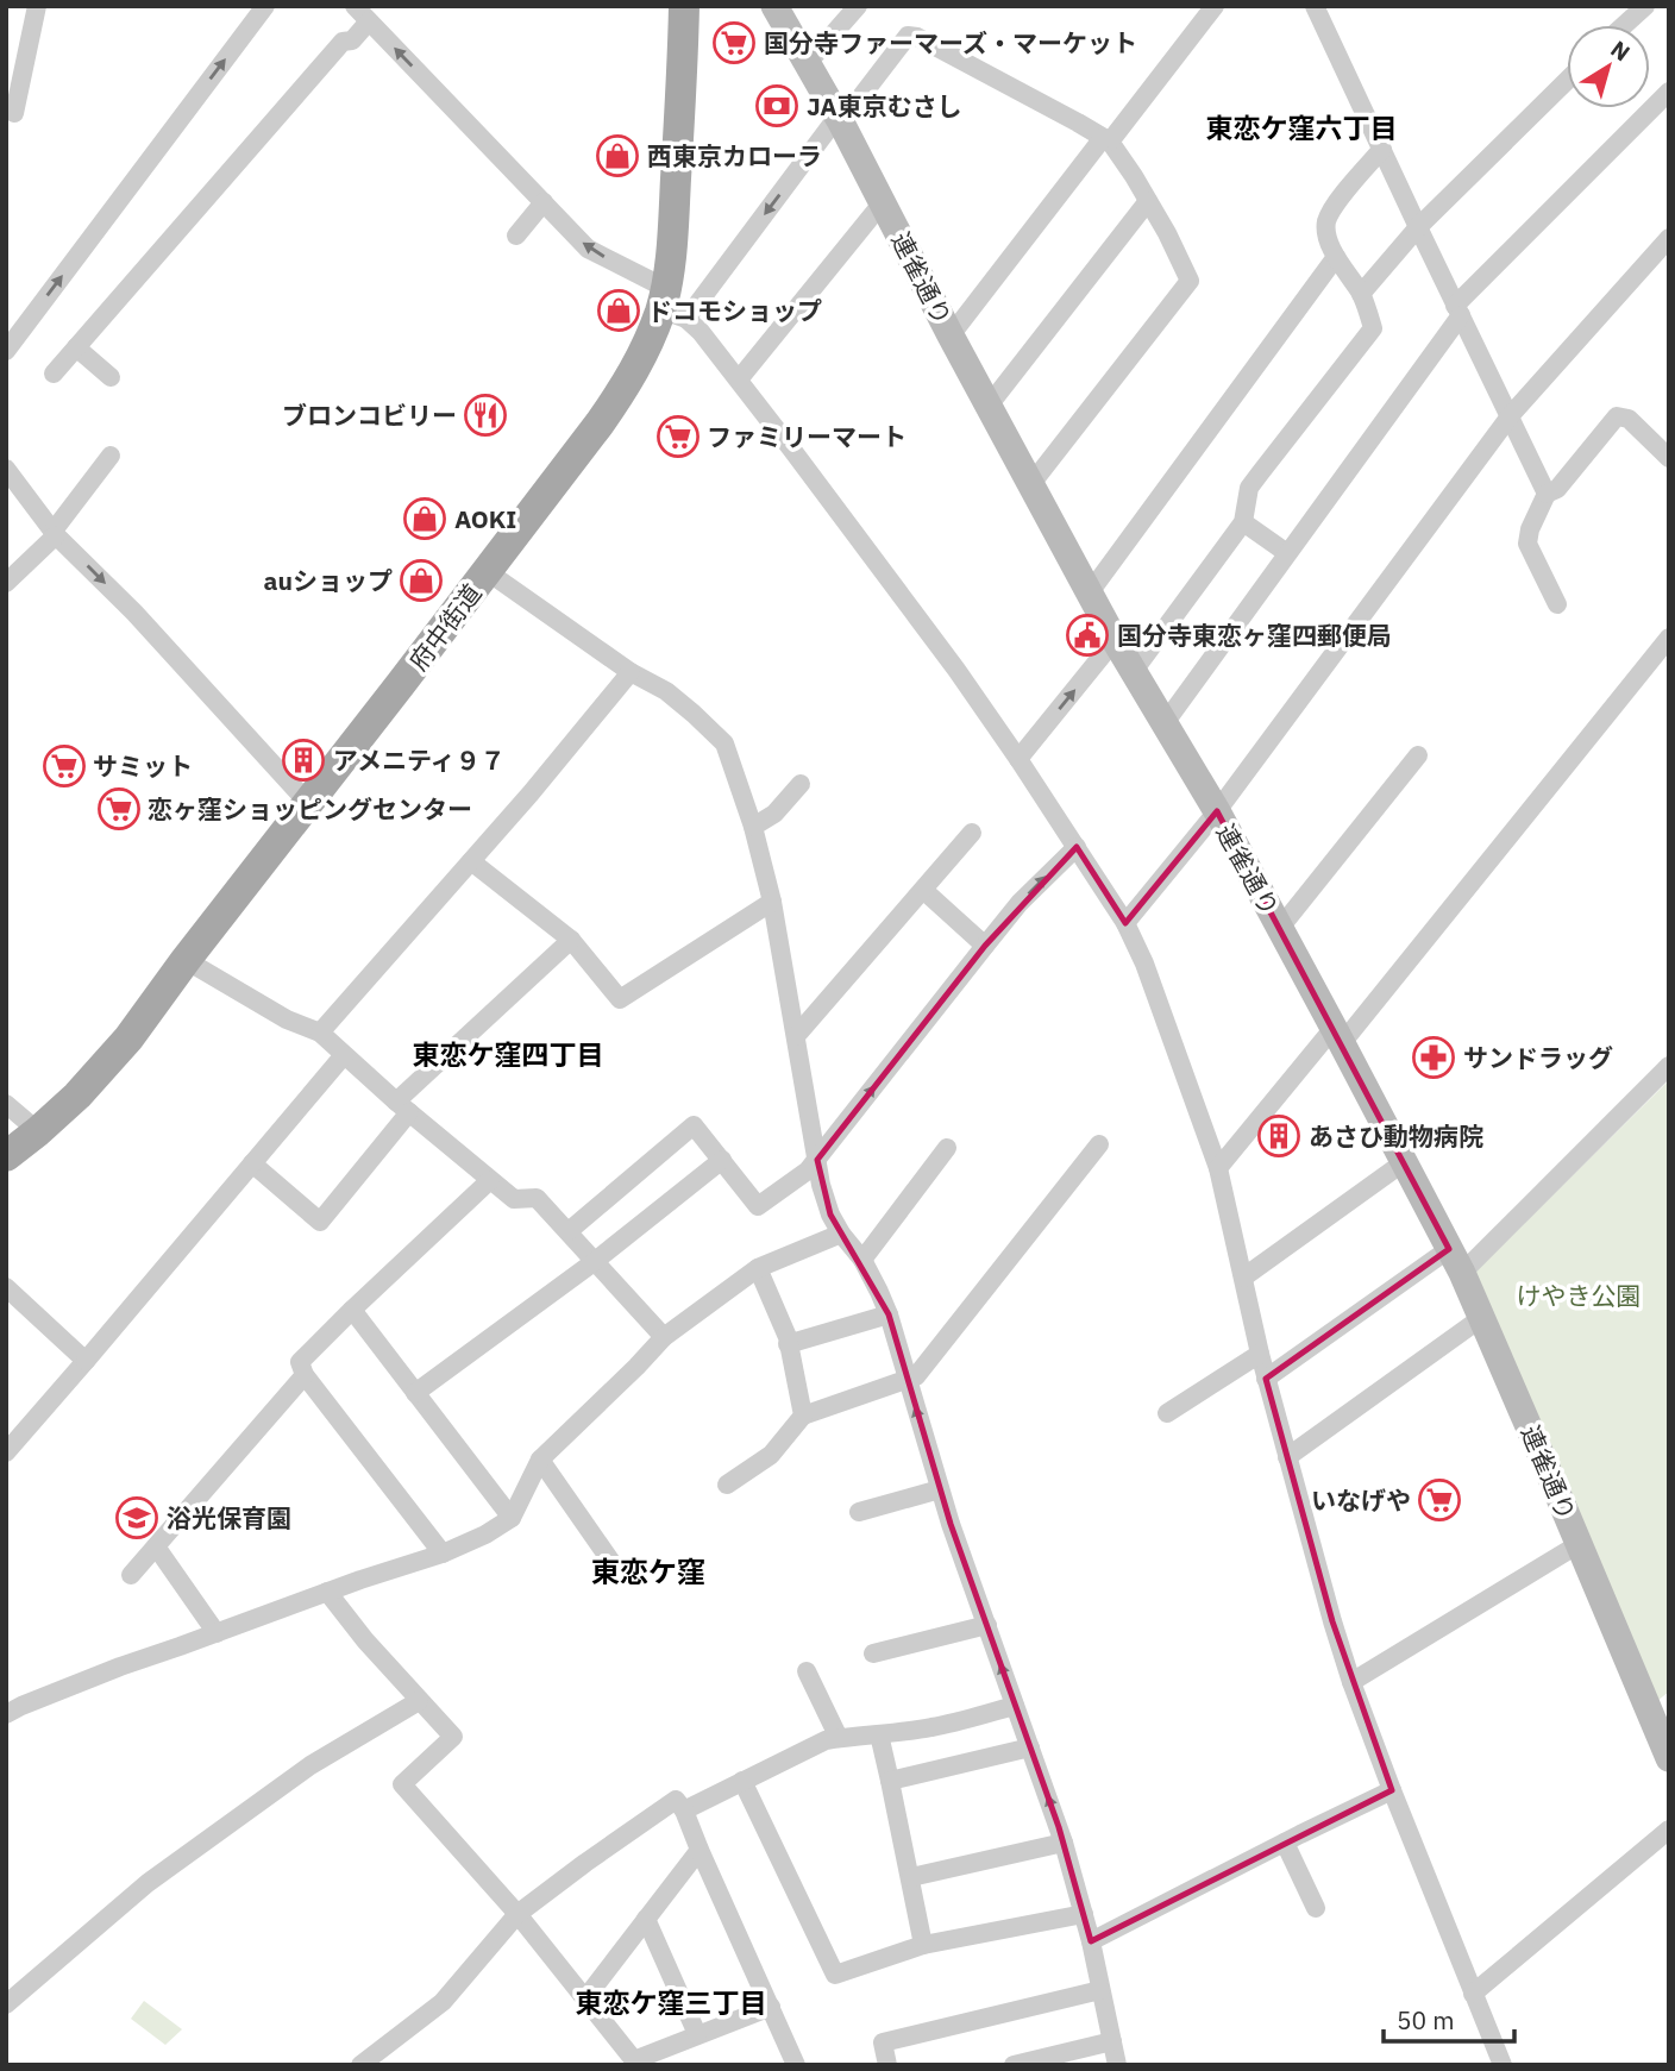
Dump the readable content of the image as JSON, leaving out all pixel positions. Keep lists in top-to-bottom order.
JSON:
{
  "streets": {
    "main road": ["連雀通り", "府中街道"]
  },
  "districts": [
    "東恋ケ窪六丁目",
    "東恋ケ窪四丁目",
    "東恋ケ窪",
    "東恋ケ窪三丁目"
  ],
  "parks": ["けやき公園"],
  "places": {
    "supermarket": [
      "国分寺ファーマーズ・マーケット",
      "ファミリーマート",
      "サミット",
      "恋ヶ窪ショッピングセンター",
      "いなげや"
    ],
    "bank": ["JA東京むさし"],
    "shop": [
      "西東京カローラ",
      "ドコモショップ",
      "AOKI",
      "auショップ"
    ],
    "restaurant": ["ブロンコビリー"],
    "public building": ["国分寺東恋ヶ窪四郵便局"],
    "building": ["アメニティ９７", "あさひ動物病院"],
    "pharmacy": ["サンドラッグ"],
    "school or university": ["浴光保育園"]
  },
  "scale_bar": "50 m",
  "north": "top right"
}
